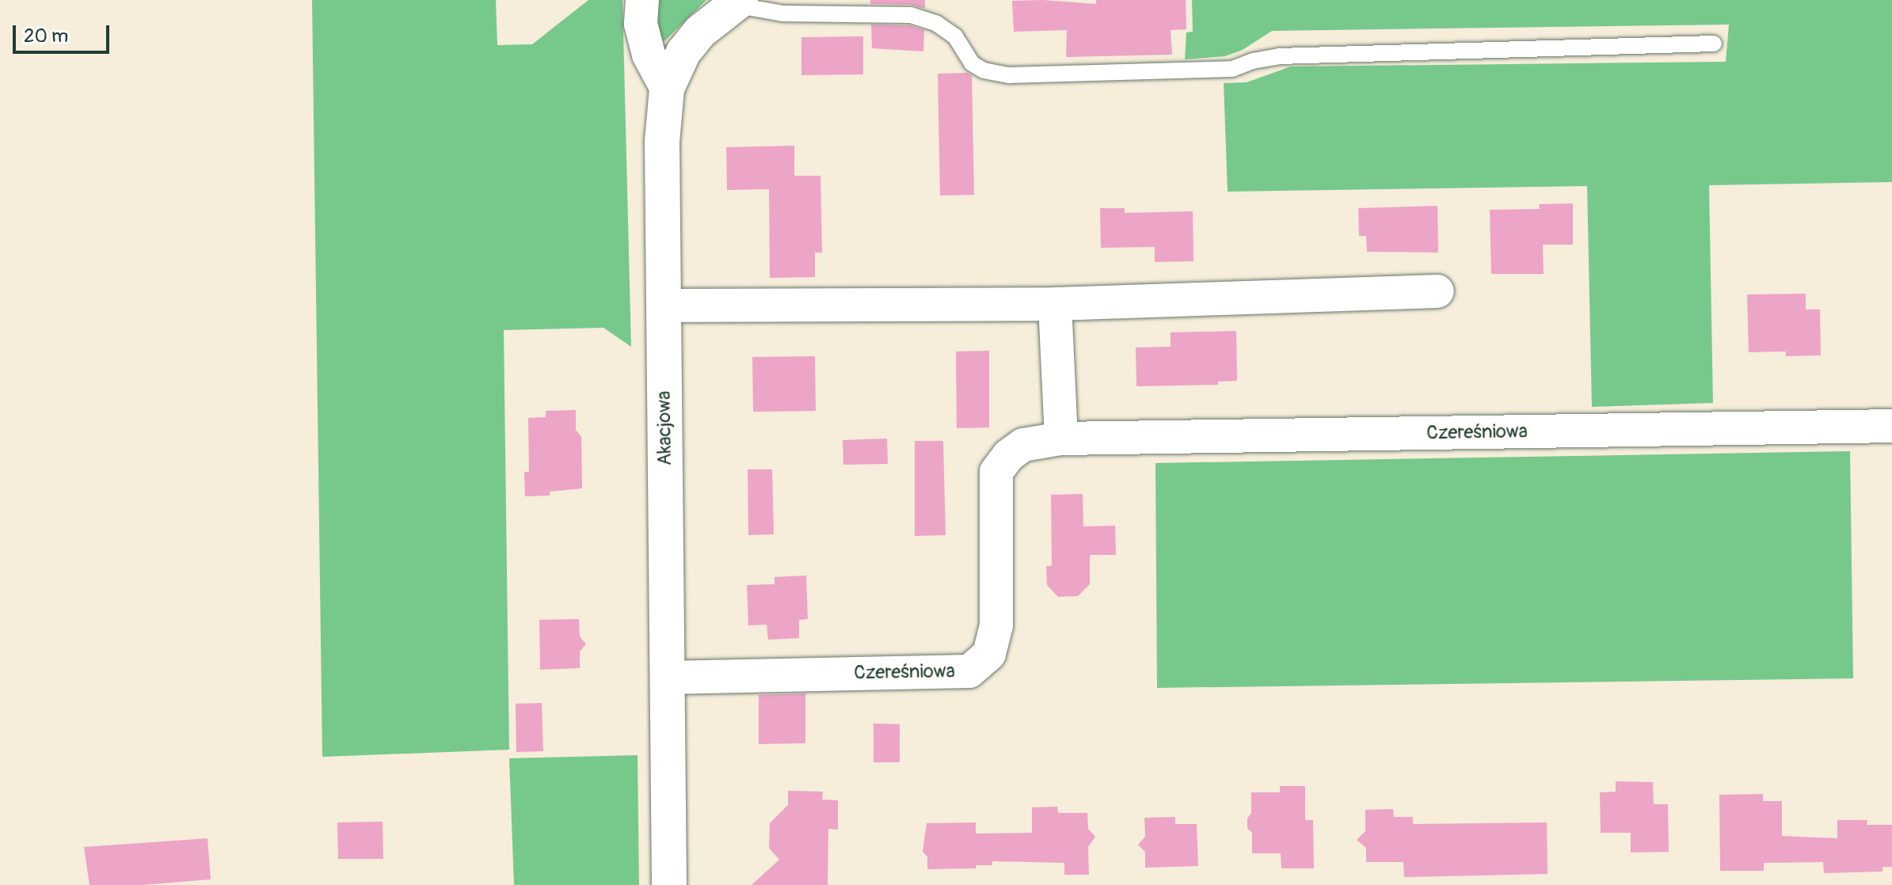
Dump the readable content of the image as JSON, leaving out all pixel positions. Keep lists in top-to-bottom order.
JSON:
{
  "streets": {
    "street": ["Akacjowa", "Czereśniowa"]
  },
  "crossings": [
    ["Akacjowa", "Czereśniowa"]
  ],
  "scale_bar": "20 m"
}
